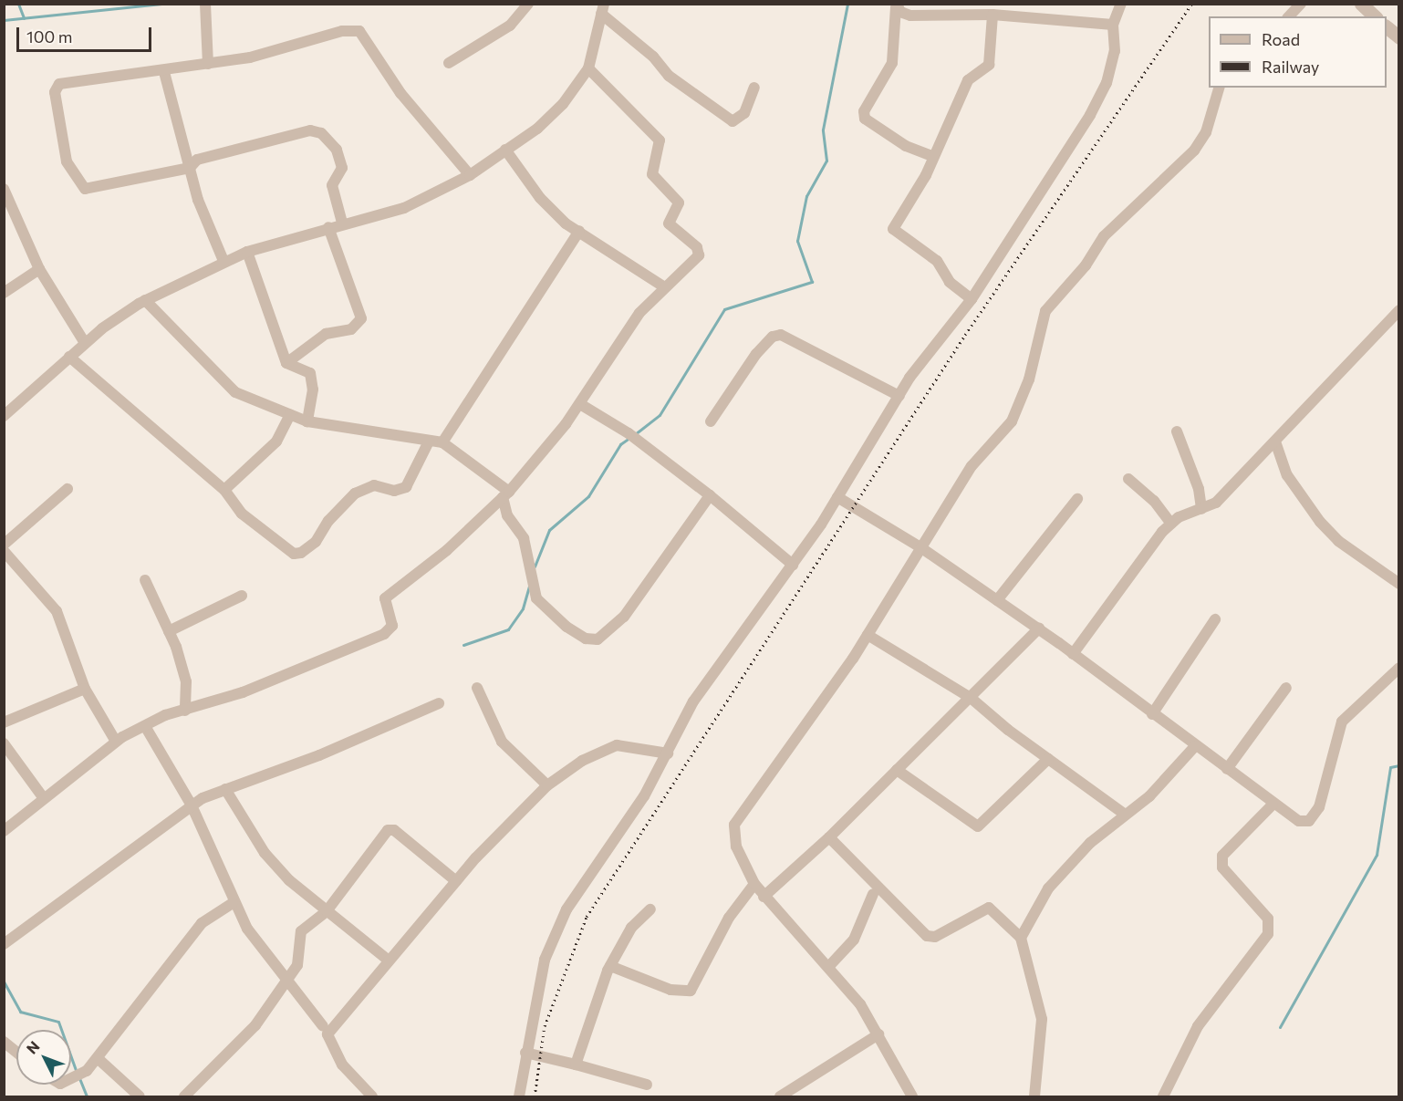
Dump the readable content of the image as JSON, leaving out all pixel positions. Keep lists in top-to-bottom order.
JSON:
{
  "legend": ["Road", "Railway"],
  "scale_bar": "100 m",
  "north": "top left"
}
